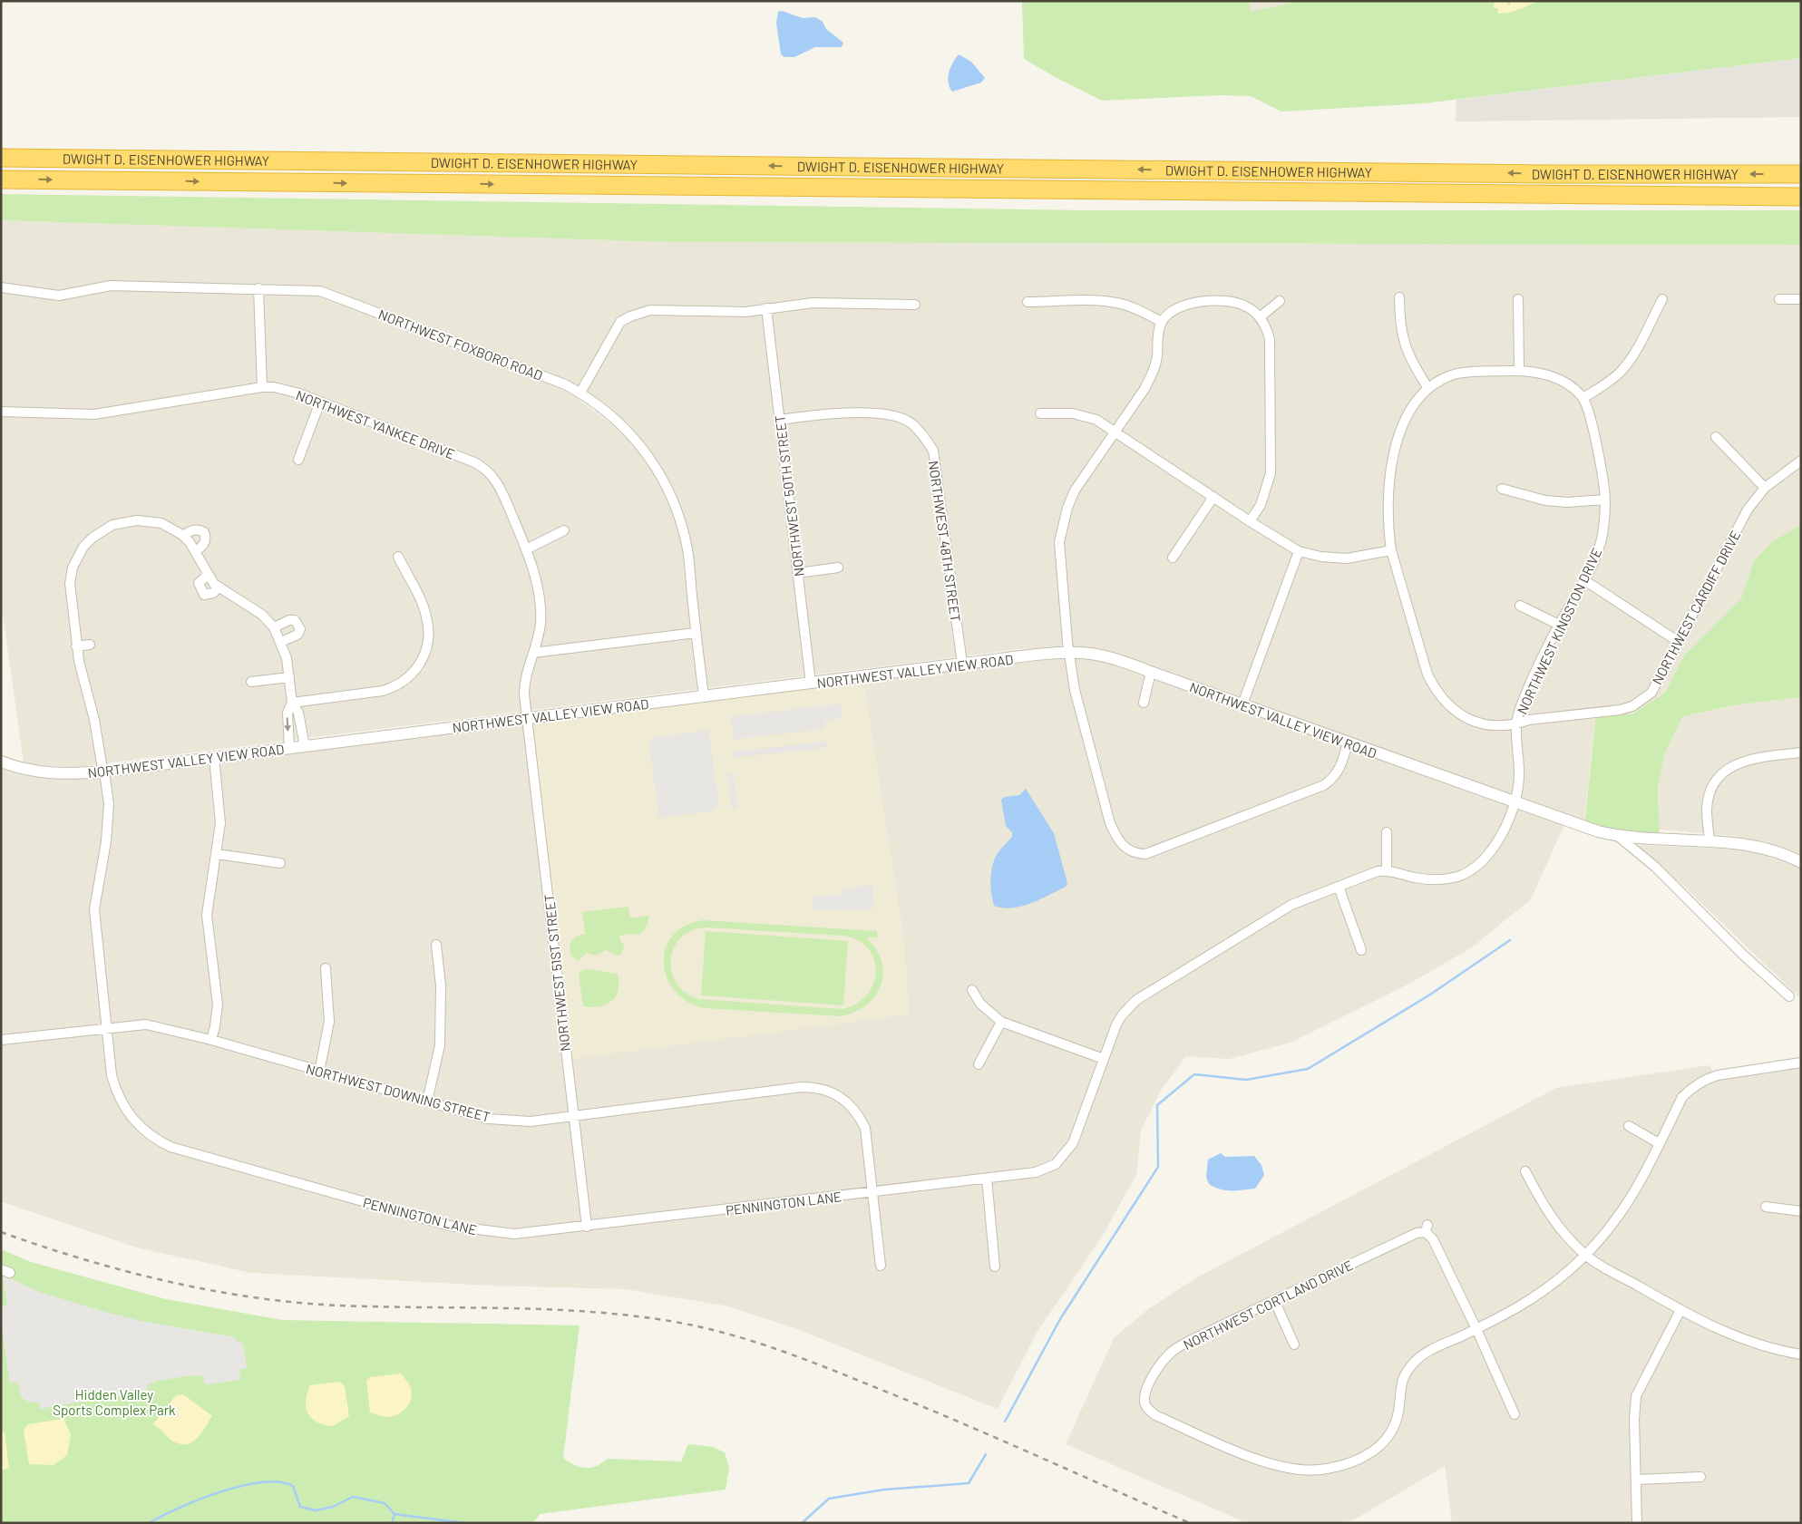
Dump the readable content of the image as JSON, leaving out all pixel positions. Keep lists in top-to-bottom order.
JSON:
{
  "streets": {
    "highway": ["DWIGHT D. EISENHOWER HIGHWAY"],
    "street": [
      "NORTHWEST FOXBORO ROAD",
      "NORTHWEST YANKEE DRIVE",
      "NORTHWEST 50TH STREET",
      "NORTHWEST 48TH STREET",
      "NORTHWEST CARDIFF DRIVE",
      "NORTHWEST KINGSTON DRIVE",
      "NORTHWEST VALLEY VIEW ROAD",
      "NORTHWEST 51ST STREET",
      "NORTHWEST DOWNING STREET",
      "PENNINGTON LANE",
      "NORTHWEST CORTLAND DRIVE"
    ]
  },
  "crossings": [
    ["NORTHWEST FOXBORO ROAD", "NORTHWEST VALLEY VIEW ROAD"],
    ["NORTHWEST YANKEE DRIVE", "NORTHWEST VALLEY VIEW ROAD"],
    ["NORTHWEST YANKEE DRIVE", "NORTHWEST 51ST STREET"],
    ["NORTHWEST 50TH STREET", "NORTHWEST 48TH STREET"],
    ["NORTHWEST 50TH STREET", "NORTHWEST VALLEY VIEW ROAD"],
    ["NORTHWEST 48TH STREET", "NORTHWEST VALLEY VIEW ROAD"],
    ["NORTHWEST CARDIFF DRIVE", "NORTHWEST KINGSTON DRIVE"],
    ["NORTHWEST KINGSTON DRIVE", "NORTHWEST VALLEY VIEW ROAD"],
    ["NORTHWEST KINGSTON DRIVE", "PENNINGTON LANE"],
    ["NORTHWEST VALLEY VIEW ROAD", "NORTHWEST 51ST STREET"],
    ["NORTHWEST VALLEY VIEW ROAD", "PENNINGTON LANE"],
    ["NORTHWEST 51ST STREET", "NORTHWEST DOWNING STREET"],
    ["NORTHWEST 51ST STREET", "PENNINGTON LANE"],
    ["NORTHWEST DOWNING STREET", "PENNINGTON LANE"]
  ],
  "parks": ["Hidden Valley Sports Complex Park"]
}
